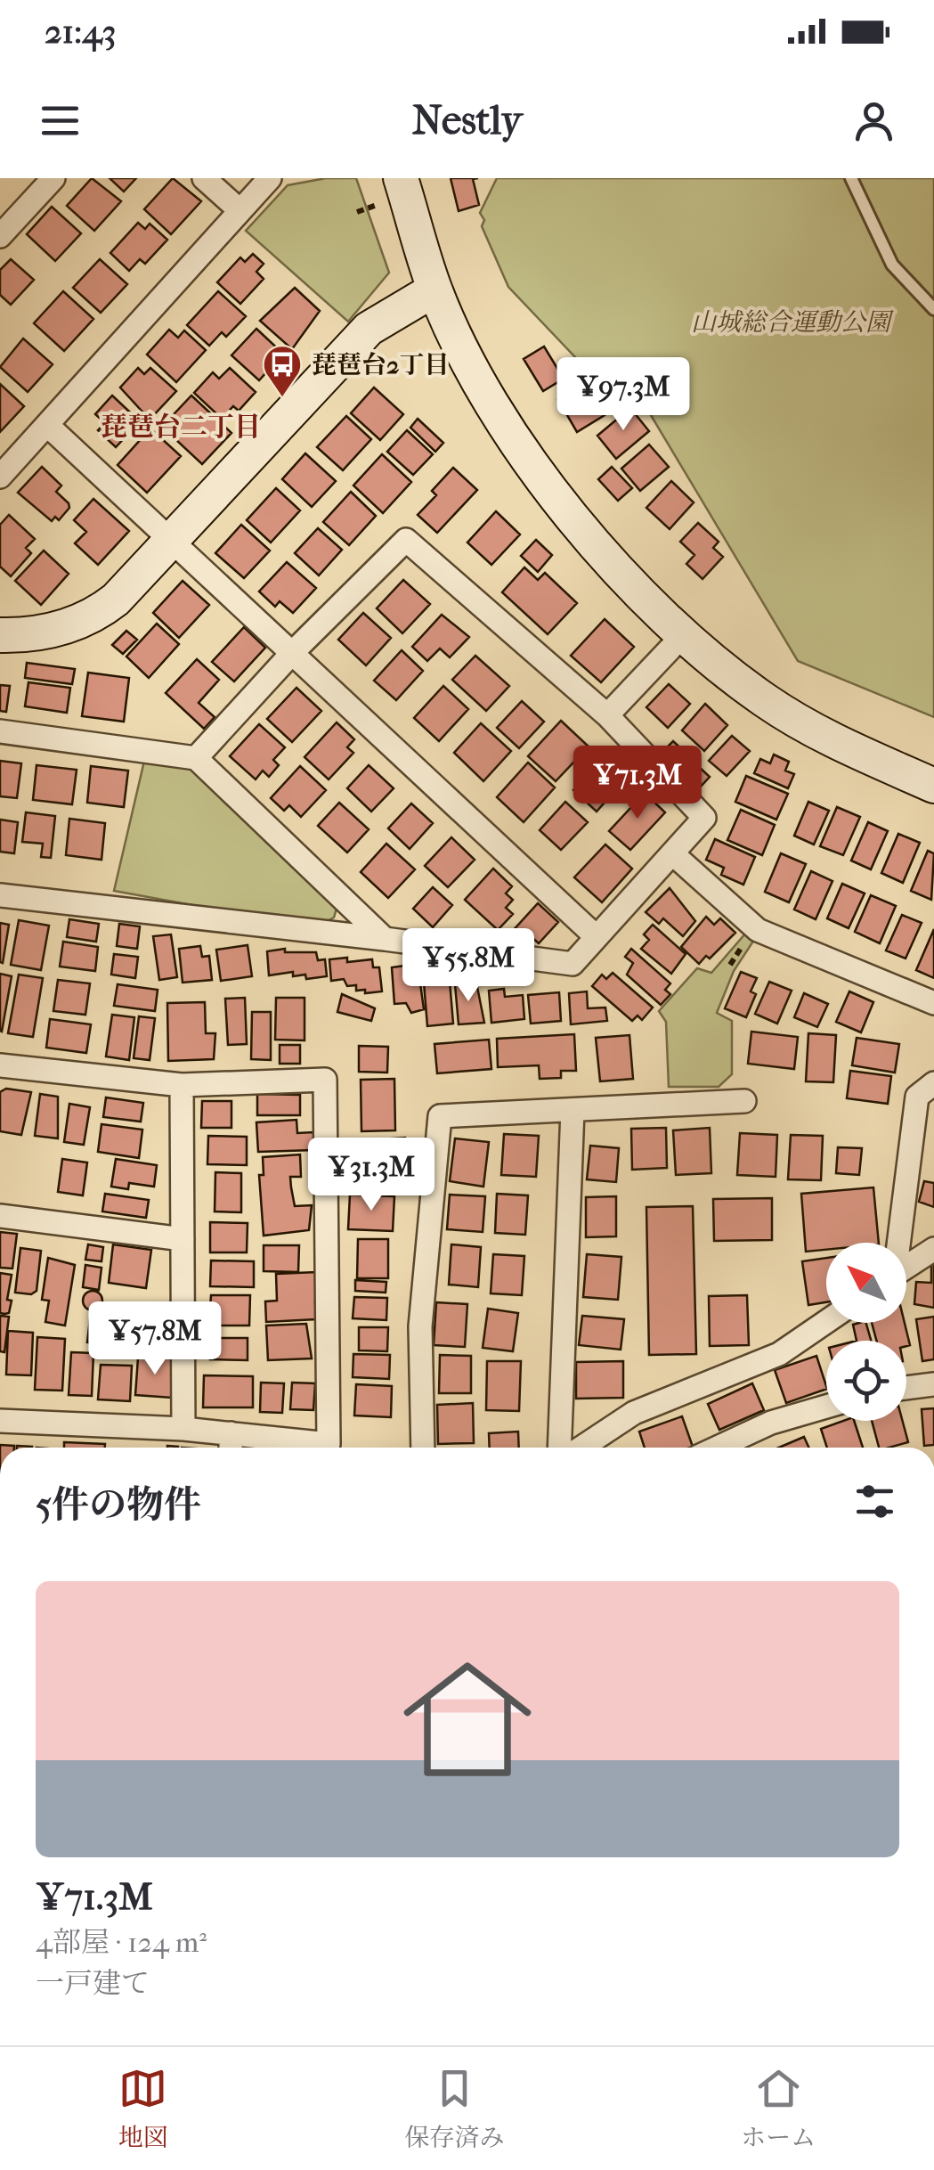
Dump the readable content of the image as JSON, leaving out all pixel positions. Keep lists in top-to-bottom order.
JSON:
{
  "districts": ["琵琶台二丁目"],
  "parks": ["山城総合運動公園"],
  "places": {
    "bus stop": ["琵琶台2丁目"]
  },
  "north": "top left",
  "page": {
    "status": "21:43",
    "header": "Nestly",
    "price": [
      "¥97.3M",
      "¥71.3M",
      "¥55.8M",
      "¥31.3M",
      "¥57.8M"
    ],
    "heading": "5件の物件",
    "list": [
      {
        "name": "¥71.3M",
        "note": "4部屋 · 124 m² · 一戸建て"
      }
    ],
    "tabs": ["地図", "保存済み", "ホーム"]
  }
}
